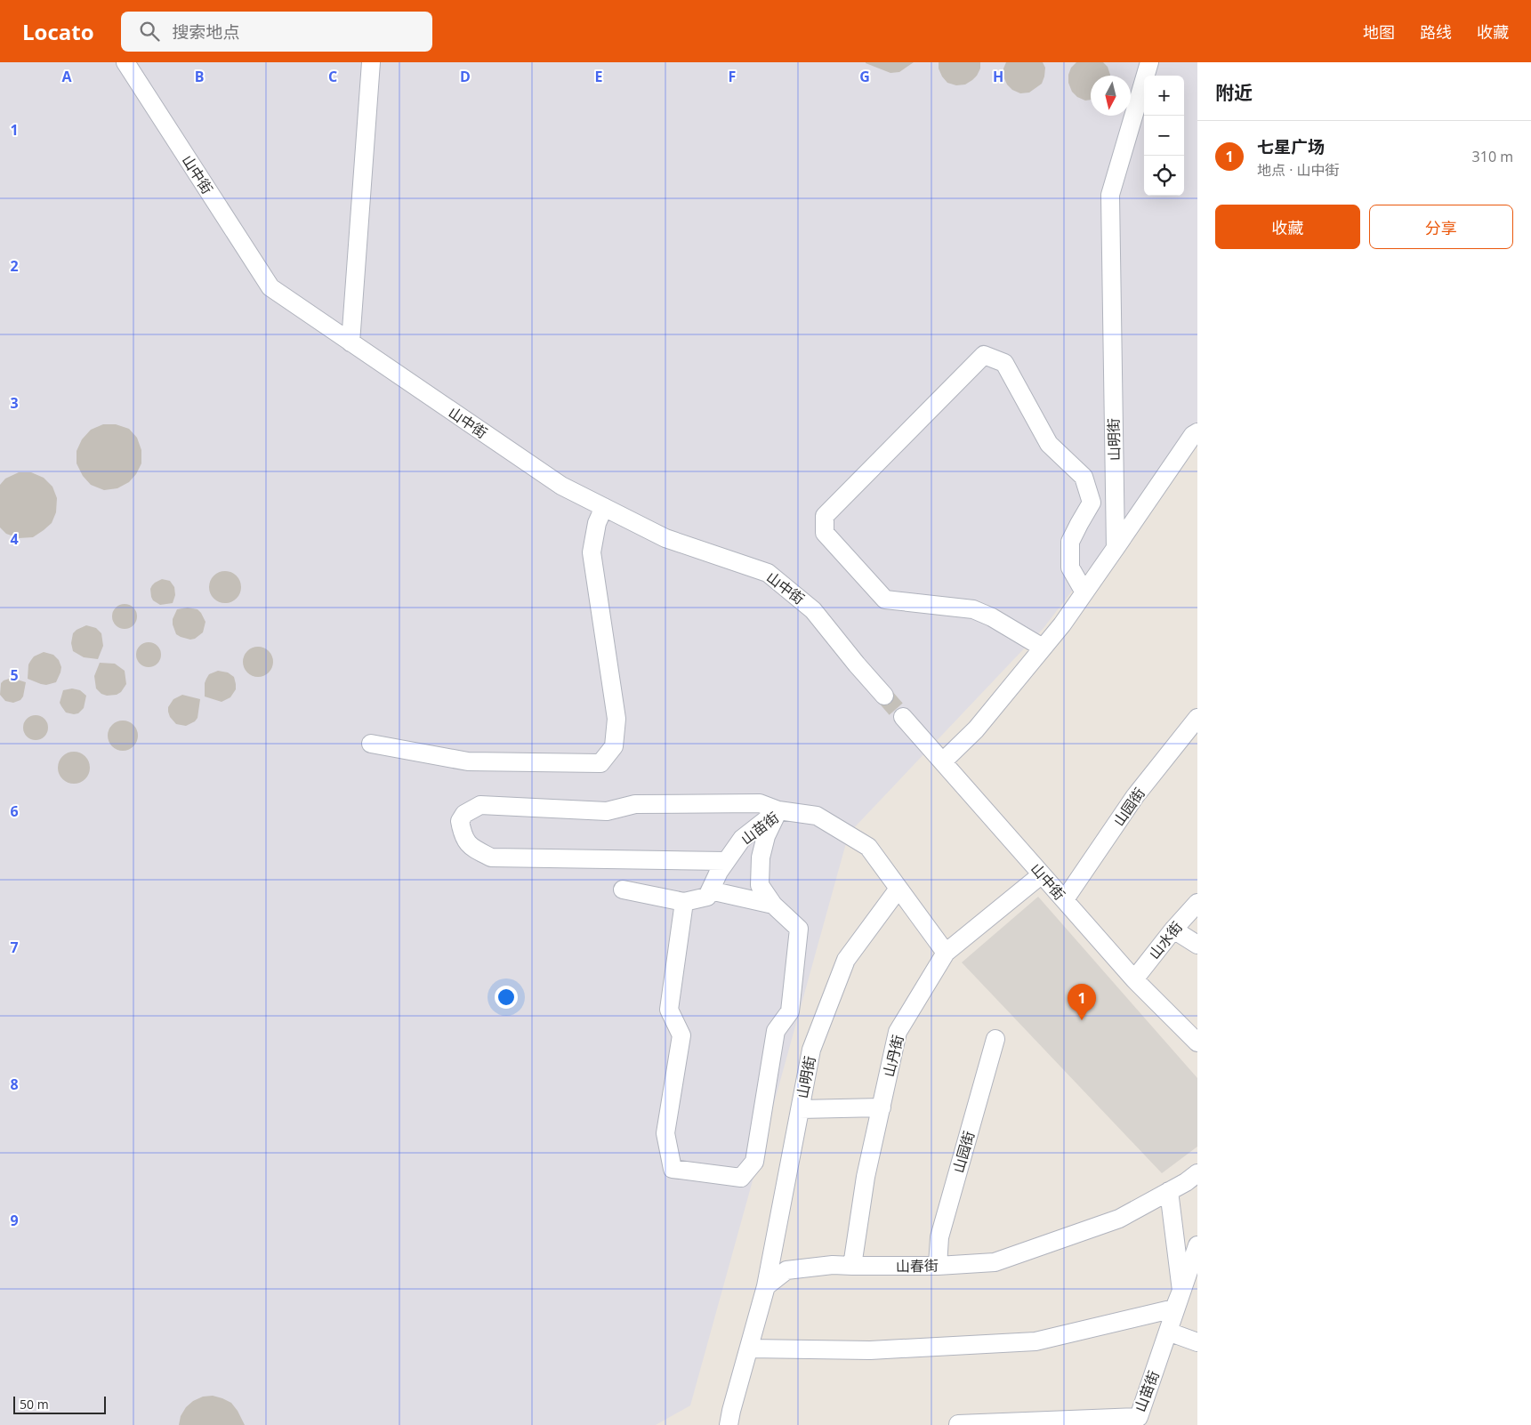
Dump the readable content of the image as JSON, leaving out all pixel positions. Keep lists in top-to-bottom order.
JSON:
{
  "streets": {
    "street": [
      "山中街",
      "山明街",
      "山园街",
      "山苗街",
      "山水街",
      "山丹街",
      "山春街"
    ]
  },
  "crossings": [
    ["山中街", "山园街"],
    ["山中街", "山水街"],
    ["山中街", "山丹街"],
    ["山明街", "山苗街"],
    ["山明街", "山春街"],
    ["山园街", "山春街"],
    ["山苗街", "山丹街"],
    ["山丹街", "山春街"]
  ],
  "scale_bar": "50 m",
  "north": "bottom",
  "page": {
    "header": "Locato",
    "search": "搜索地点",
    "nav": ["地图", "路线", "收藏"],
    "heading": "附近",
    "map_buttons": ["+", "−"],
    "list": [
      {
        "mark": "1",
        "name": "七星广场",
        "note": "地点 · 山中街",
        "value": "310 m"
      }
    ],
    "buttons": ["收藏", "分享"],
    "pins": "1",
    "scale": "50 m"
  },
  "grid": {
    "columns": [
      "A",
      "B",
      "C",
      "D",
      "E",
      "F",
      "G",
      "H"
    ],
    "rows": [
      "1",
      "2",
      "3",
      "4",
      "5",
      "6",
      "7",
      "8",
      "9"
    ]
  }
}
